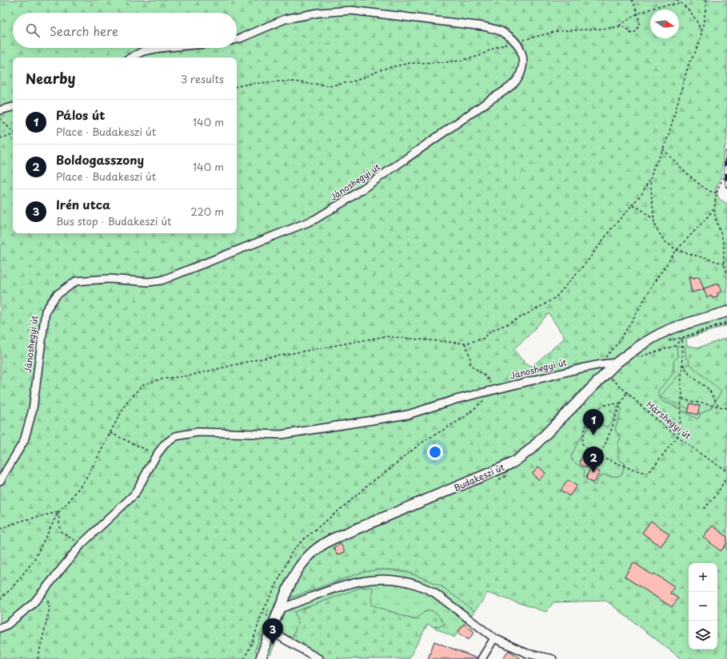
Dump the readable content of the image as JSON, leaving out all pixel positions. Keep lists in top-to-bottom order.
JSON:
{
  "streets": {
    "main road": ["Budakeszi út"],
    "street": ["Jánoshegyi út"],
    "path": ["Hárshegyi út"]
  },
  "crossings": [
    ["Jánoshegyi út", "Budakeszi út"],
    ["Hárshegyi út", "Budakeszi út"]
  ],
  "north": "right",
  "page": {
    "search": "Search here",
    "heading": ["Nearby", "3 results"],
    "list": [
      {
        "mark": "1",
        "name": "Pálos út",
        "note": "Place · Budakeszi út",
        "value": "140 m"
      },
      {
        "mark": "2",
        "name": "Boldogasszony",
        "note": "Place · Budakeszi út",
        "value": "140 m"
      },
      {
        "mark": "3",
        "name": "Irén utca",
        "note": "Bus stop · Budakeszi út",
        "value": "220 m"
      }
    ],
    "pins": ["1", "2", "3"],
    "map_buttons": ["+", "−"]
  }
}
